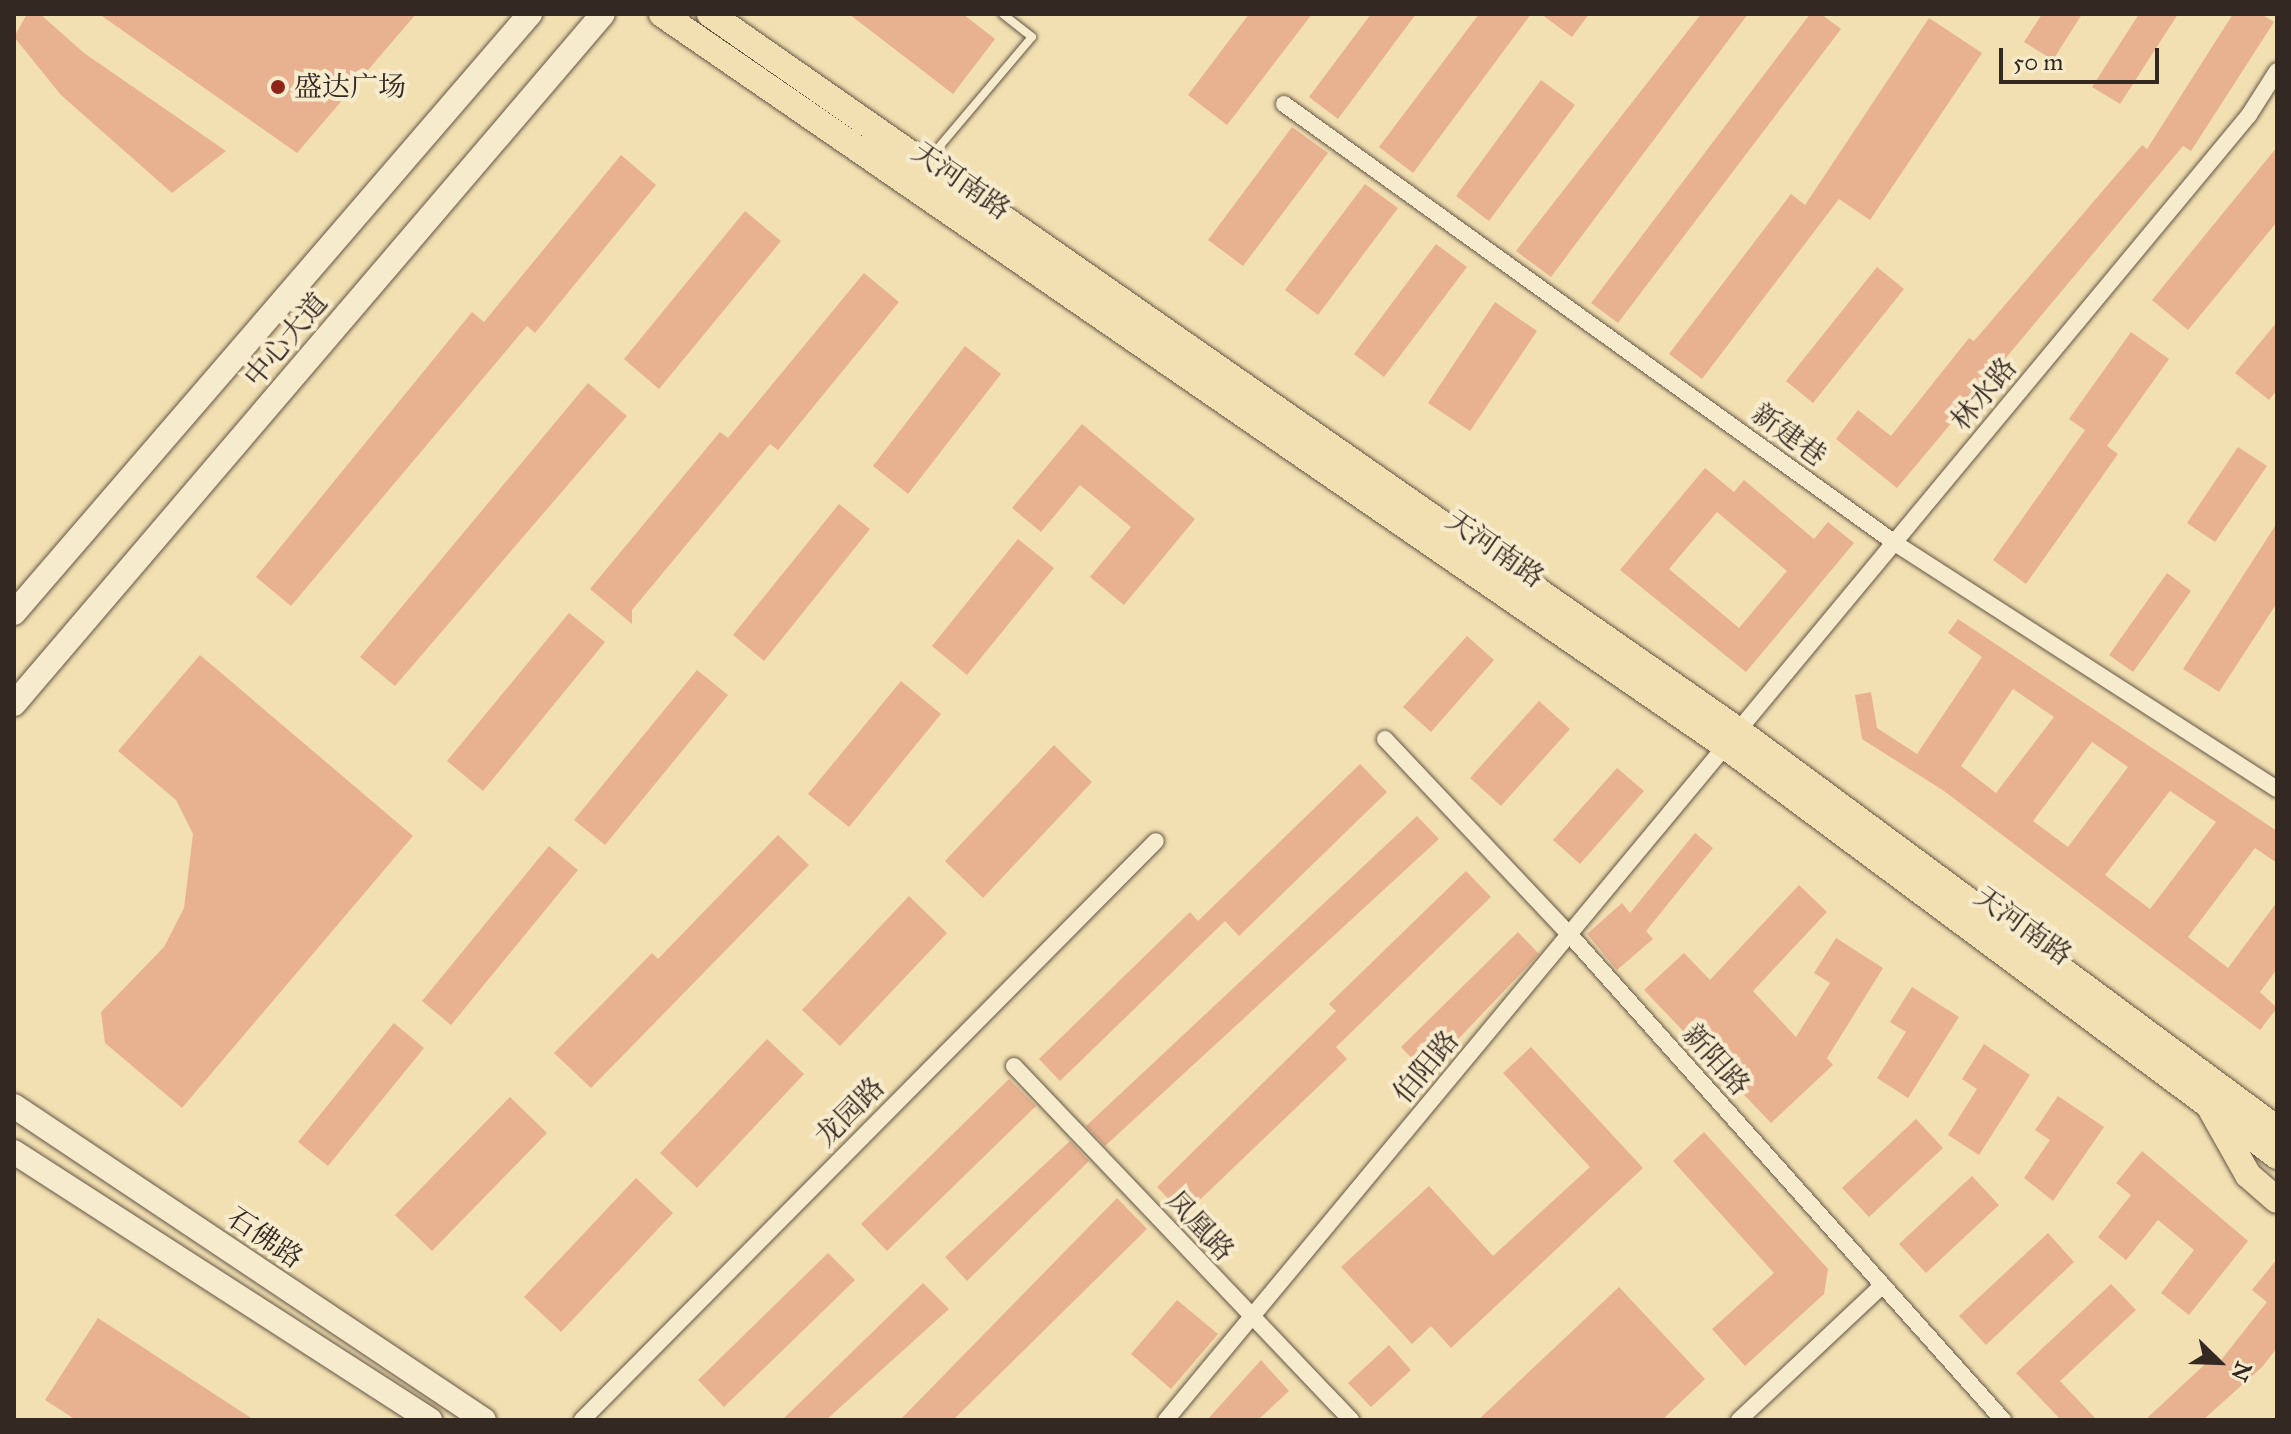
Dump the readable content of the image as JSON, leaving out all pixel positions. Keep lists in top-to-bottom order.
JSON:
{
  "streets": {
    "main road": ["天河南路", "中心大道", "石佛路"],
    "street": [
      "林水路",
      "新建巷",
      "新阳路",
      "伯阳路",
      "龙园路",
      "凤凰路"
    ]
  },
  "crossings": [
    ["天河南路", "林水路"],
    ["天河南路", "伯阳路"],
    ["林水路", "新建巷"],
    ["林水路", "伯阳路"],
    ["新阳路", "伯阳路"],
    ["伯阳路", "凤凰路"]
  ],
  "places": ["盛达广场"],
  "scale_bar": "50 m",
  "north": "bottom right"
}
